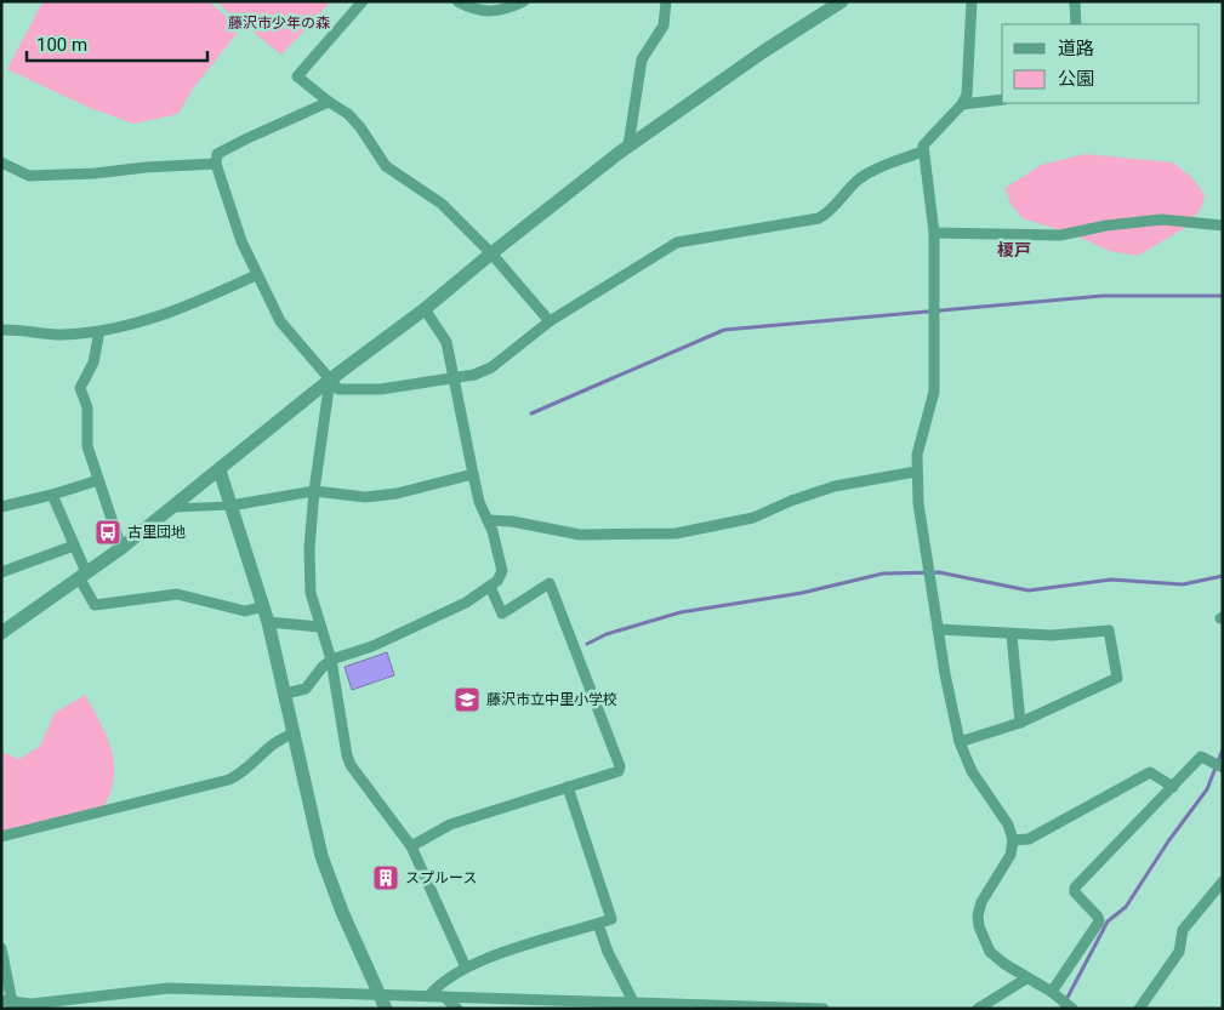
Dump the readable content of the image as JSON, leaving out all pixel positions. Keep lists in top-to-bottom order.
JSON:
{
  "districts": ["榎戸"],
  "parks": ["藤沢市少年の森"],
  "places": {
    "bus stop": ["古里団地"],
    "school or university": ["藤沢市立中里小学校"],
    "building": ["スプルース"]
  },
  "legend": ["道路", "公園"],
  "scale_bar": "100 m"
}
